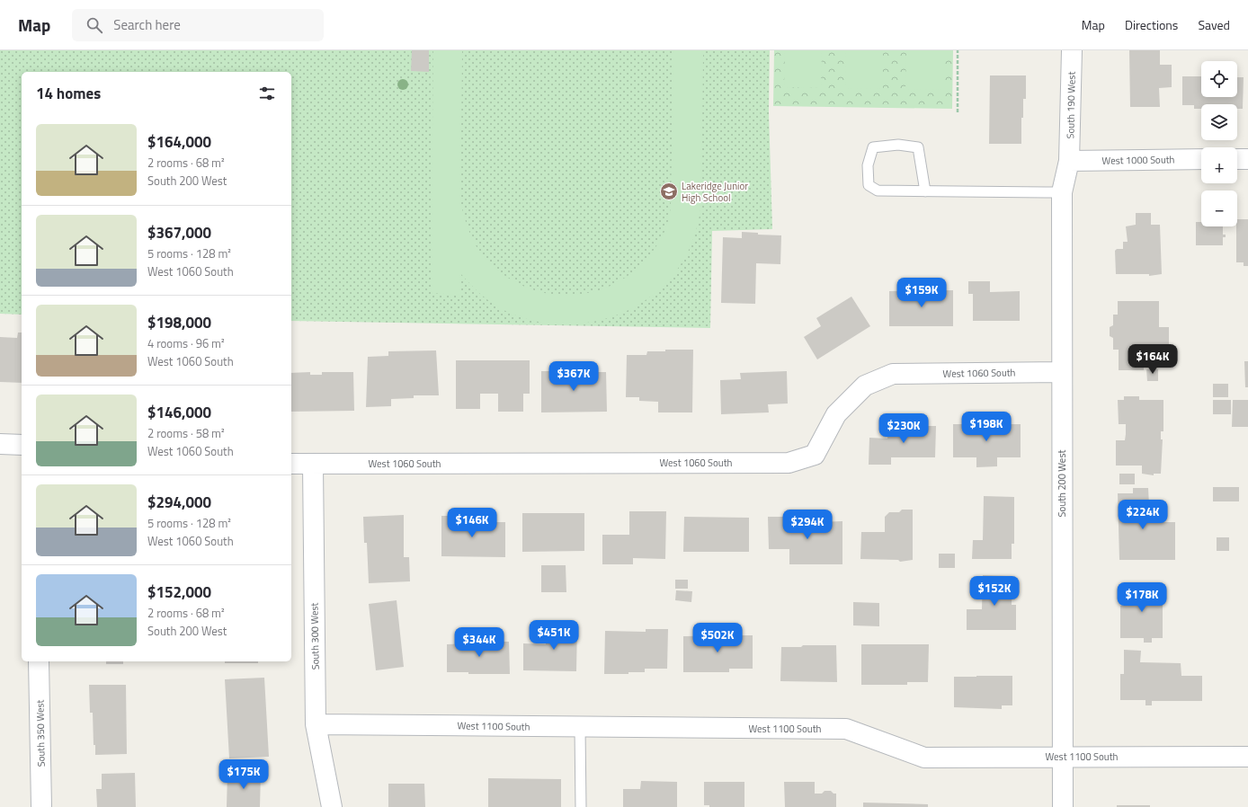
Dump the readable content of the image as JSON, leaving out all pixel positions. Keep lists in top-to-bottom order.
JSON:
{
  "streets": {
    "street": [
      "South 190 West",
      "West 1000 South",
      "West 1060 South",
      "South 200 West",
      "South 300 West",
      "West 1100 South",
      "South 350 West"
    ]
  },
  "crossings": [
    ["South 190 West", "West 1000 South"],
    ["South 190 West", "South 200 West"],
    ["West 1000 South", "South 200 West"],
    ["West 1060 South", "South 200 West"],
    ["West 1060 South", "South 300 West"],
    ["South 200 West", "West 1100 South"],
    ["South 300 West", "West 1100 South"]
  ],
  "places": {
    "school or university": ["Lakeridge Junior High School"]
  },
  "page": {
    "header": "Map",
    "search": "Search here",
    "nav": ["Map", "Directions", "Saved"],
    "map_buttons": ["+", "−"],
    "heading": "14 homes",
    "list": [
      {
        "name": "$164,000",
        "note": "2 rooms · 68 m² · South 200 West"
      },
      {
        "name": "$367,000",
        "note": "5 rooms · 128 m² · West 1060 South"
      },
      {
        "name": "$198,000",
        "note": "4 rooms · 96 m² · West 1060 South"
      },
      {
        "name": "$146,000",
        "note": "2 rooms · 58 m² · West 1060 South"
      },
      {
        "name": "$294,000",
        "note": "5 rooms · 128 m² · West 1060 South"
      },
      {
        "name": "$152,000",
        "note": "2 rooms · 68 m² · South 200 West"
      }
    ],
    "price": [
      "$159K",
      "$164K",
      "$367K",
      "$198K",
      "$230K",
      "$224K",
      "$146K",
      "$294K",
      "$152K",
      "$178K",
      "$451K",
      "$502K",
      "$344K",
      "$175K"
    ]
  }
}
